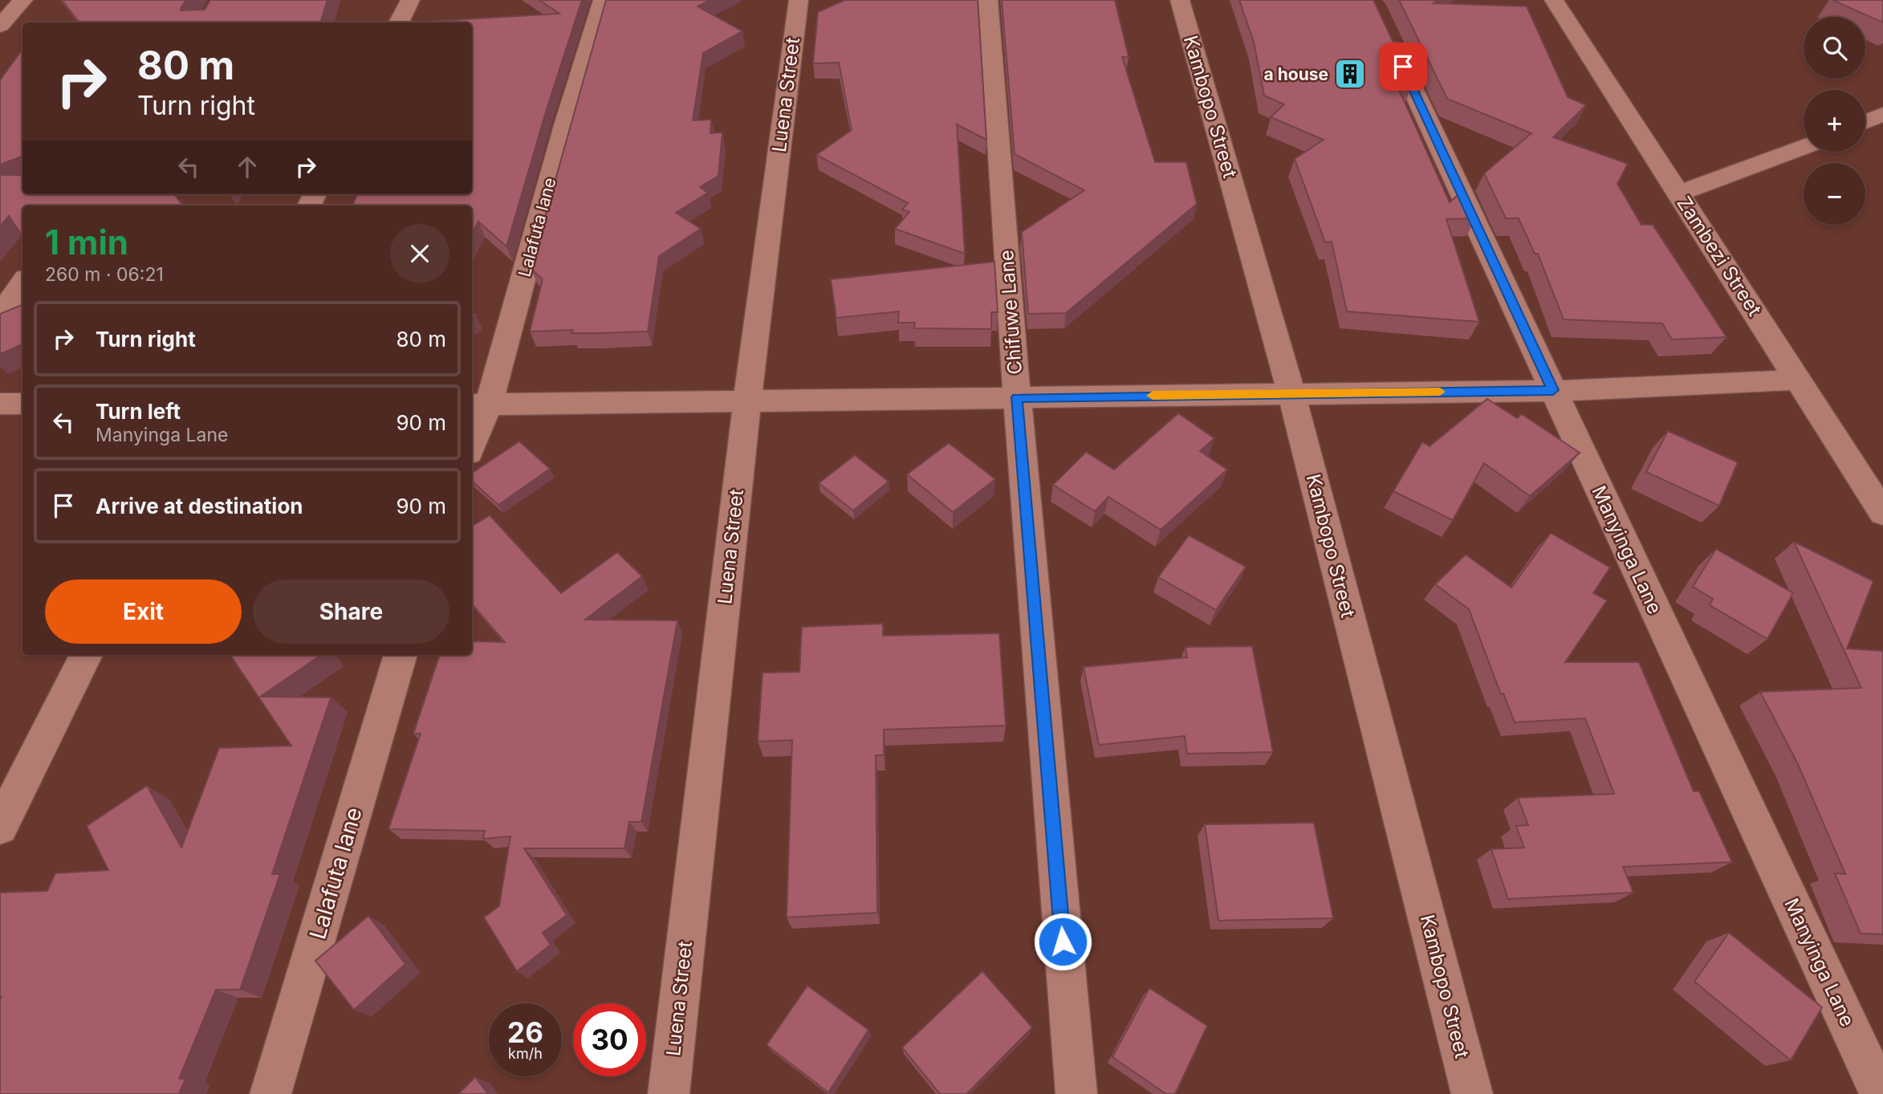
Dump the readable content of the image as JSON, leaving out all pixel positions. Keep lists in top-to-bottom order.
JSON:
{
  "streets": {
    "street": [
      "Luena Street",
      "Kambopo Street",
      "Lalafuta lane",
      "Zambezi Street",
      "Chifuwe Lane",
      "Manyinga Lane"
    ]
  },
  "places": {
    "building": ["a house"]
  },
  "page": {
    "map_buttons": ["+", "−"],
    "turn": ["80 m", "Turn right"],
    "heading": ["1 min", "260 m · 06:21"],
    "list": [
      {
        "name": "Turn right",
        "value": "80 m"
      },
      {
        "name": "Turn left",
        "note": "Manyinga Lane",
        "value": "90 m"
      },
      {
        "name": "Arrive at destination",
        "value": "90 m"
      }
    ],
    "buttons": ["Exit", "Share"],
    "speed": "26 km/h",
    "limit": "30"
  }
}
